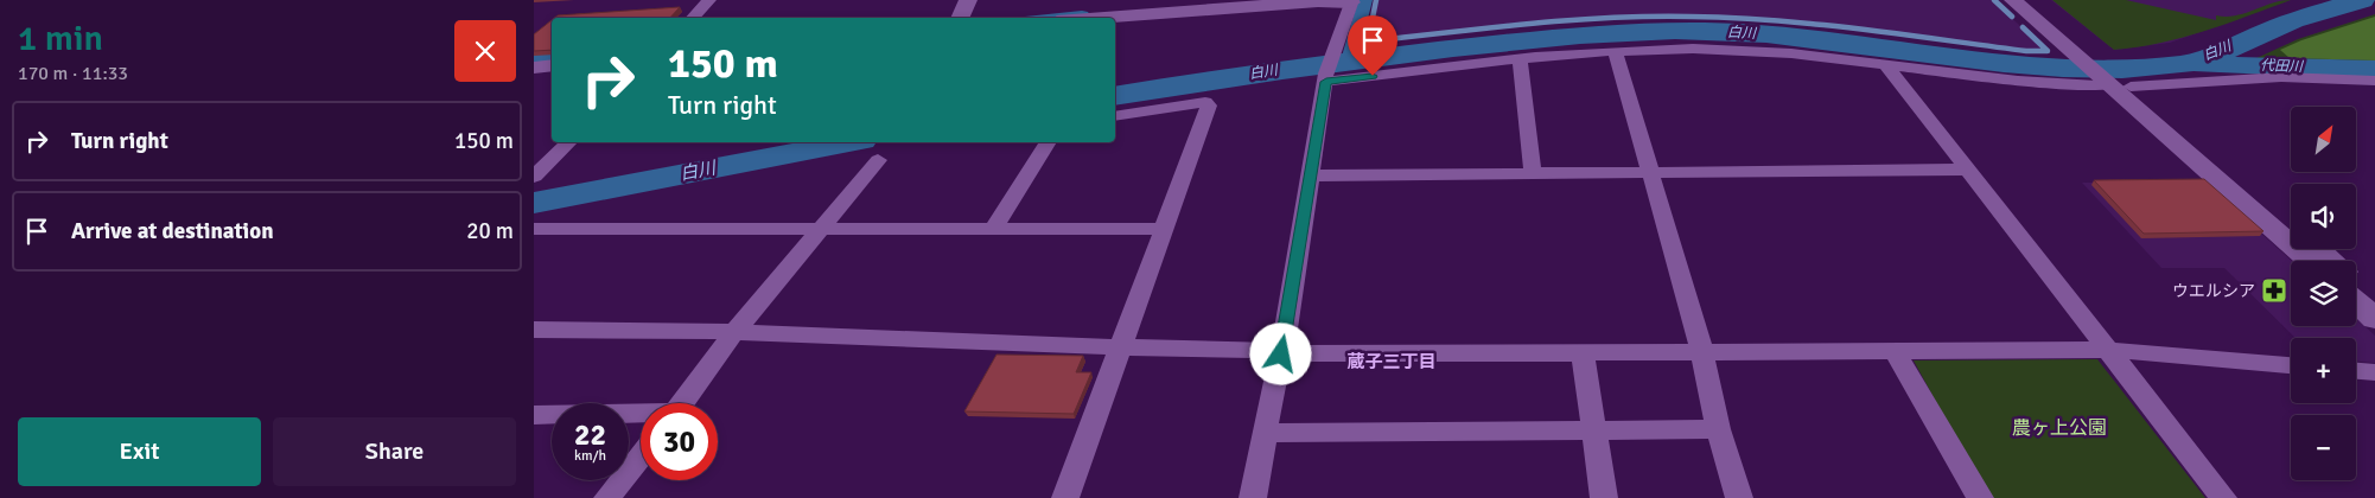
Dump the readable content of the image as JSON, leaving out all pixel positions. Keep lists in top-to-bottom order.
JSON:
{
  "districts": ["蔵子三丁目"],
  "water": ["白川", "代田川"],
  "parks": ["農ヶ上公園"],
  "places": {
    "pharmacy": ["ウエルシア"]
  },
  "north": "top right",
  "page": {
    "heading": ["1 min", "170 m · 11:33"],
    "turn": ["150 m", "Turn right"],
    "list": [
      {
        "name": "Turn right",
        "value": "150 m"
      },
      {
        "name": "Arrive at destination",
        "value": "20 m"
      }
    ],
    "map_buttons": ["+", "−"],
    "speed": "22 km/h",
    "limit": "30",
    "buttons": ["Exit", "Share"]
  }
}
